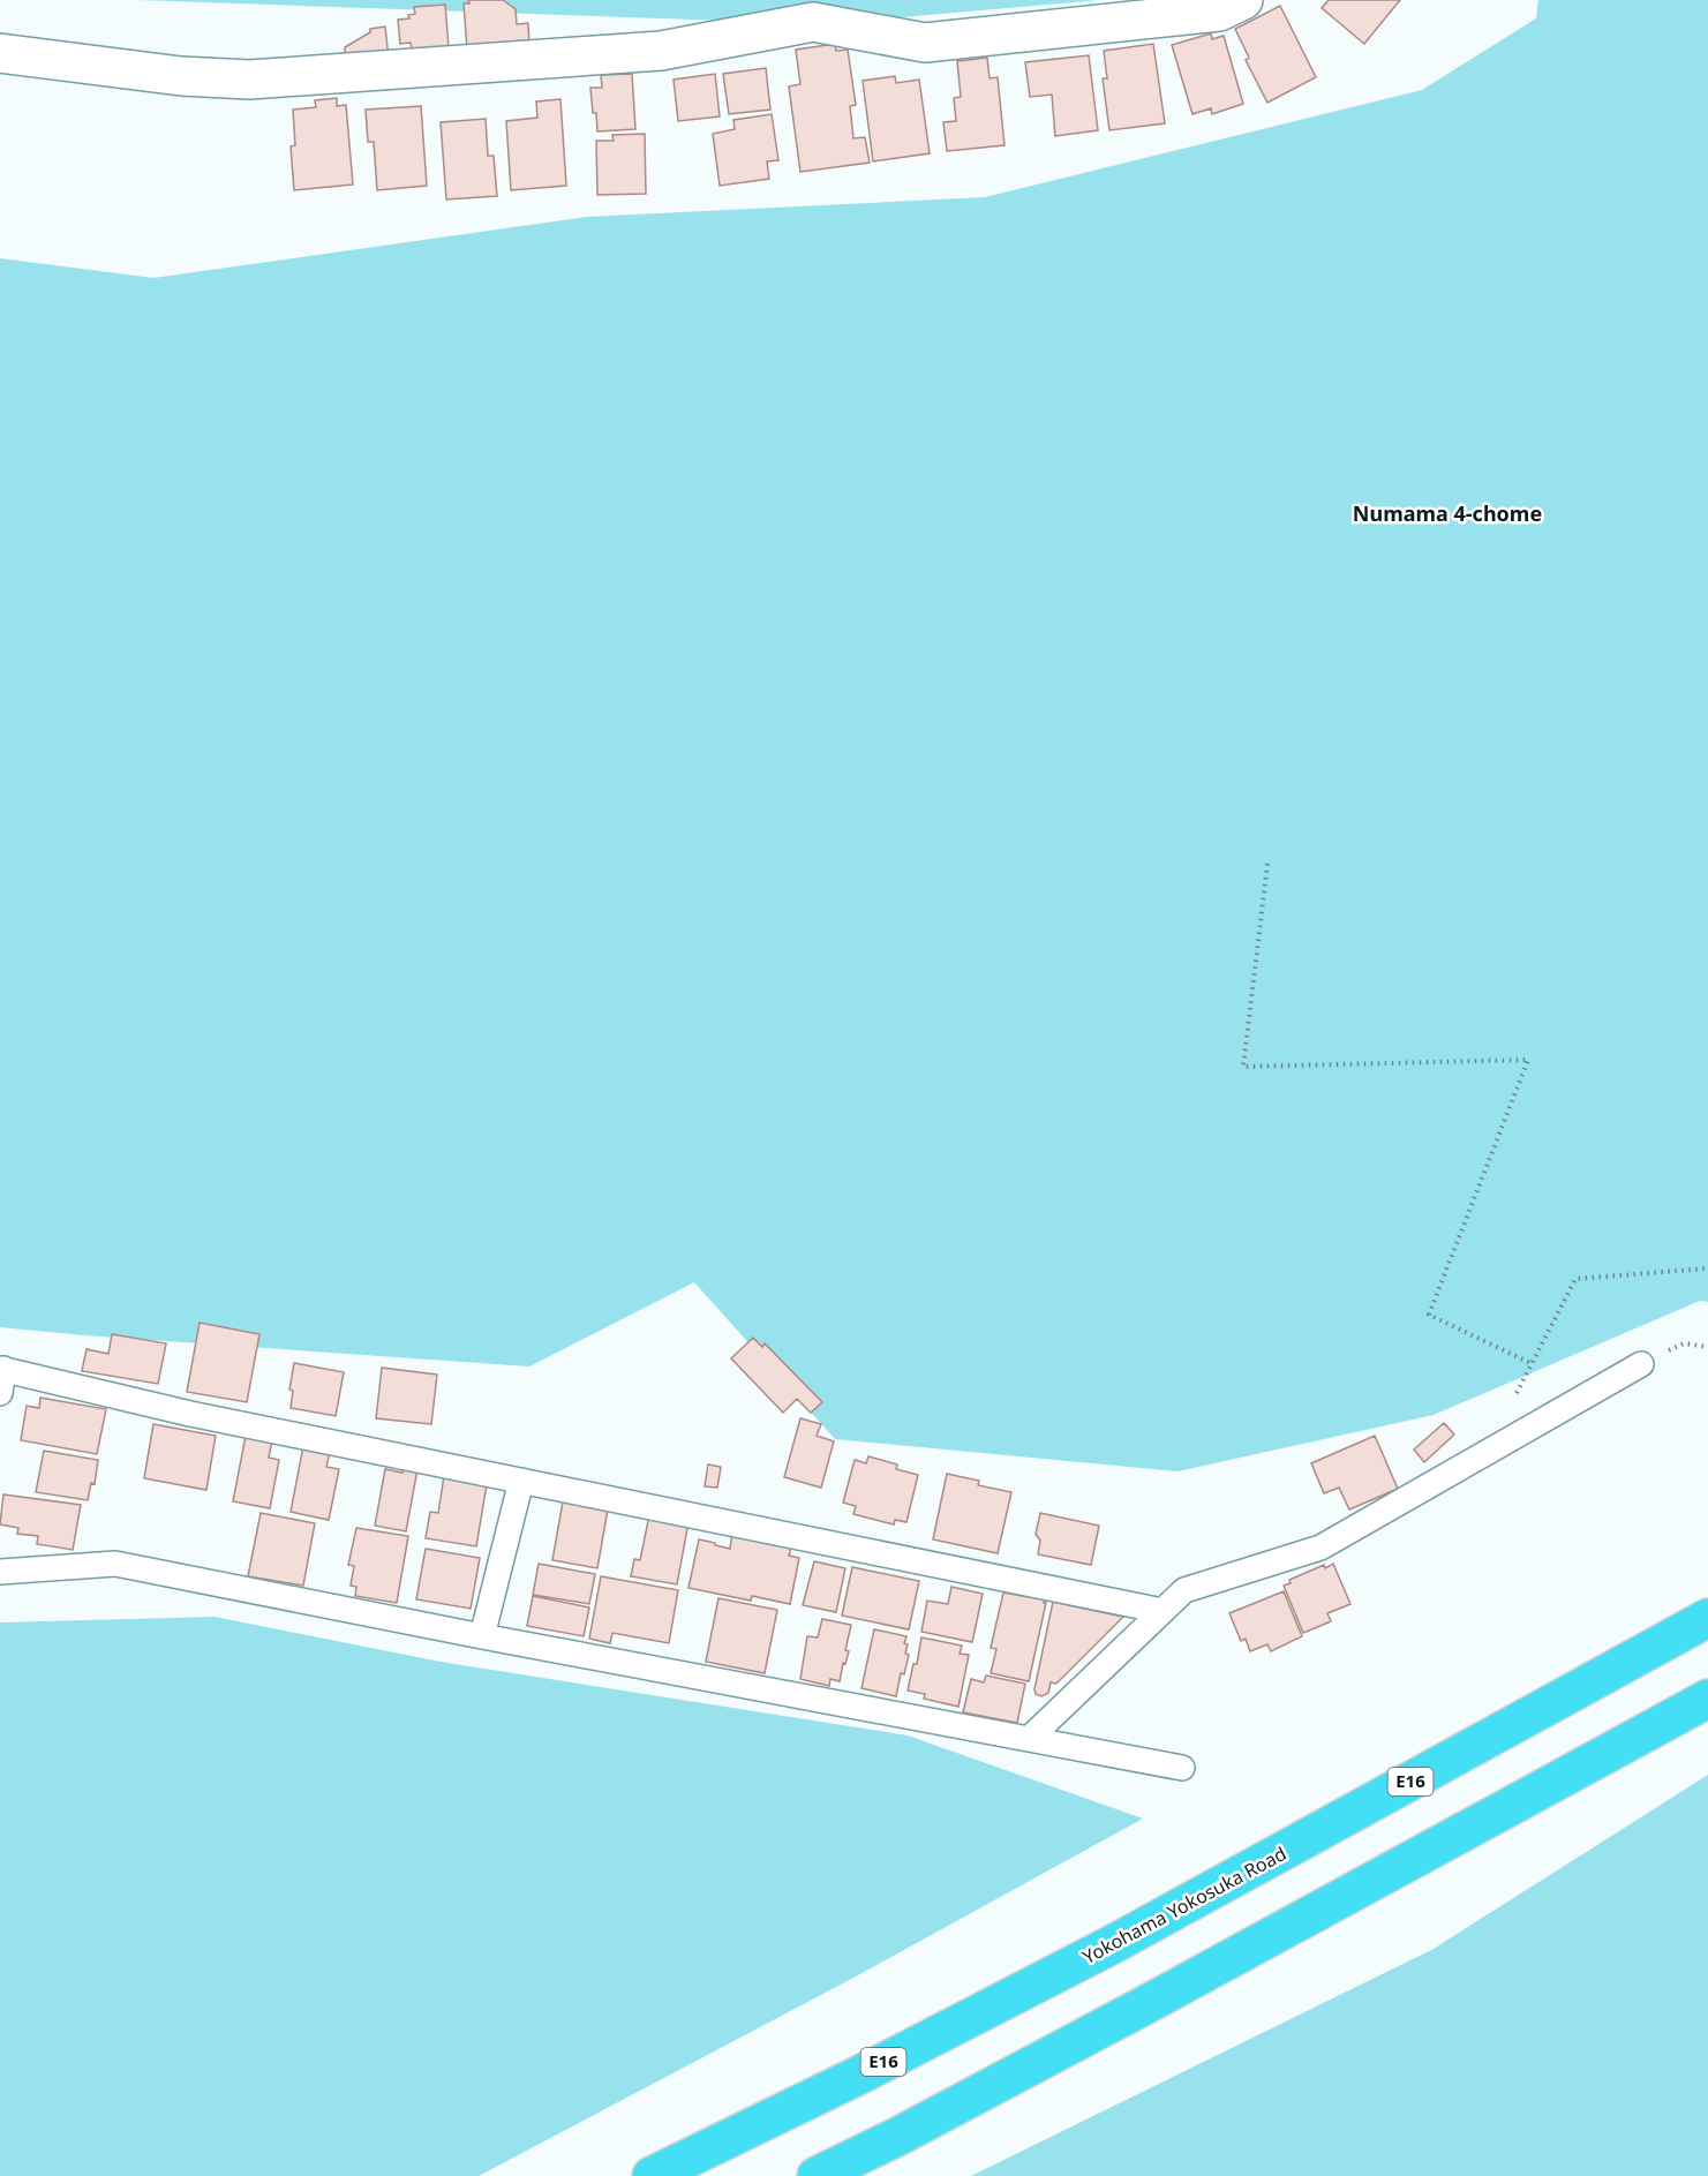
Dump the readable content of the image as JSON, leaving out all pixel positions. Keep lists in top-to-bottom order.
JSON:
{
  "streets": {
    "highway": ["E16", "Yokohama Yokosuka Road"]
  },
  "districts": ["Numama 4-chome"]
}
